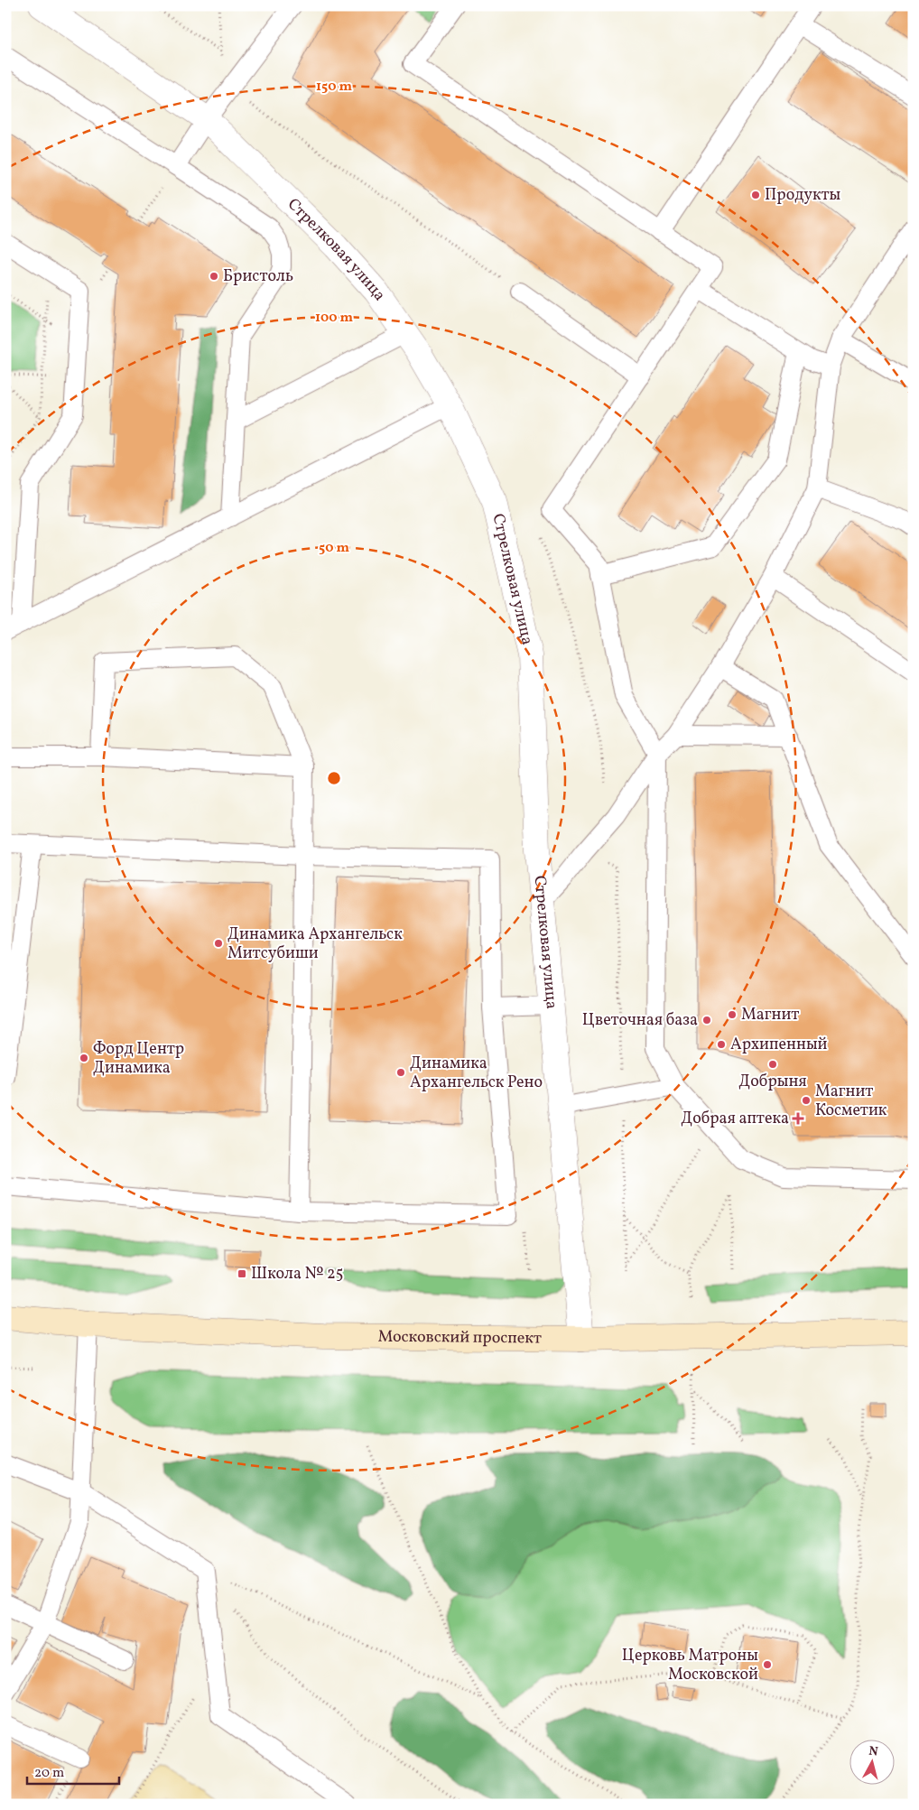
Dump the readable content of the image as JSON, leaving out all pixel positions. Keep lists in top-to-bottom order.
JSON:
{
  "streets": {
    "main road": ["Московский проспект"],
    "street": ["Стрелковая улица"]
  },
  "crossings": [
    ["Стрелковая улица", "Московский проспект"]
  ],
  "places": {
    "other": [
      "Продукты",
      "Бристоль",
      "Динамика Архангельск Митсубиши",
      "Магнит",
      "Цветочная база",
      "Архипенный",
      "Форд Центр Динамика",
      "Добрыня",
      "Динамика Архангельск Рено",
      "Магнит Косметик",
      "Церковь Матроны Московской"
    ],
    "health": ["Добрая аптека"],
    "transit": ["Школа № 25"]
  },
  "scale_bar": "20 m",
  "north": "top",
  "rings": ["150 m", "100 m", "50 m"]
}
